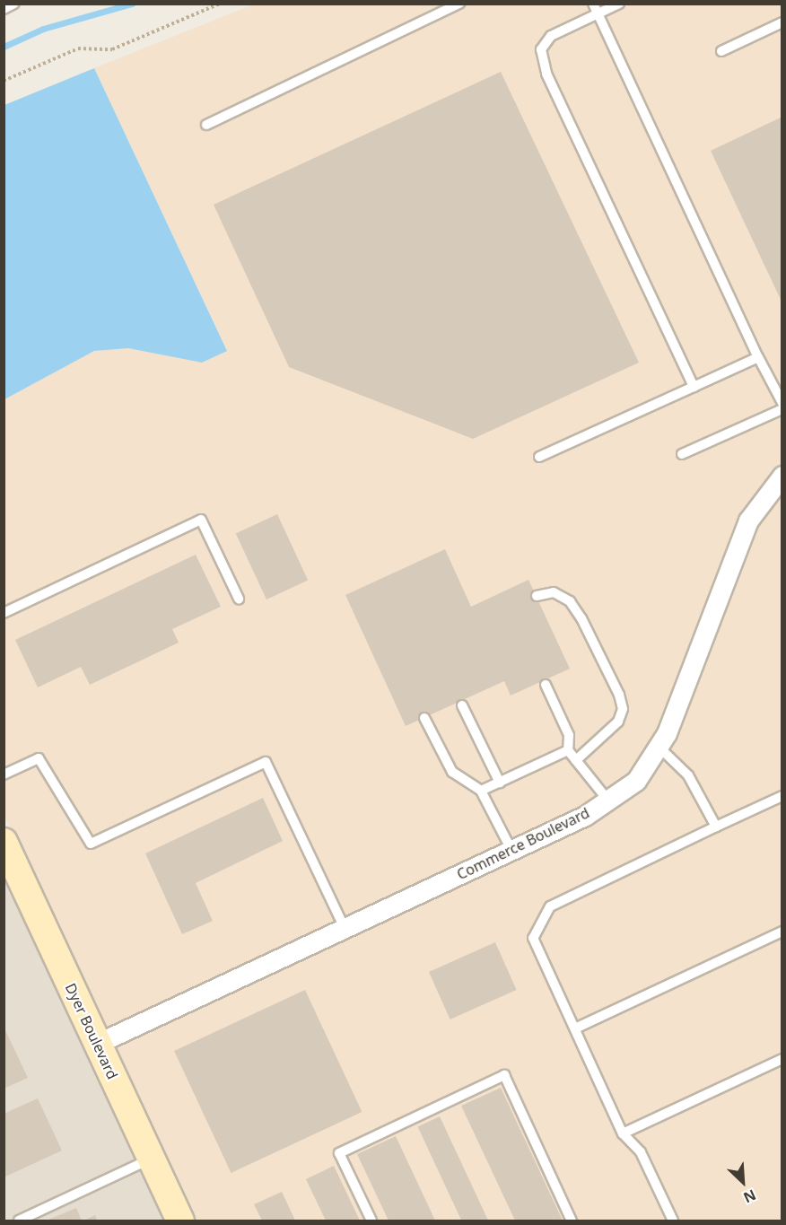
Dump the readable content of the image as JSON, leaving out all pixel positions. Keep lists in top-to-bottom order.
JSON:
{
  "streets": {
    "main road": ["Dyer Boulevard"],
    "street": ["Commerce Boulevard"]
  },
  "crossings": [
    ["Commerce Boulevard", "Dyer Boulevard"]
  ],
  "north": "bottom right"
}
